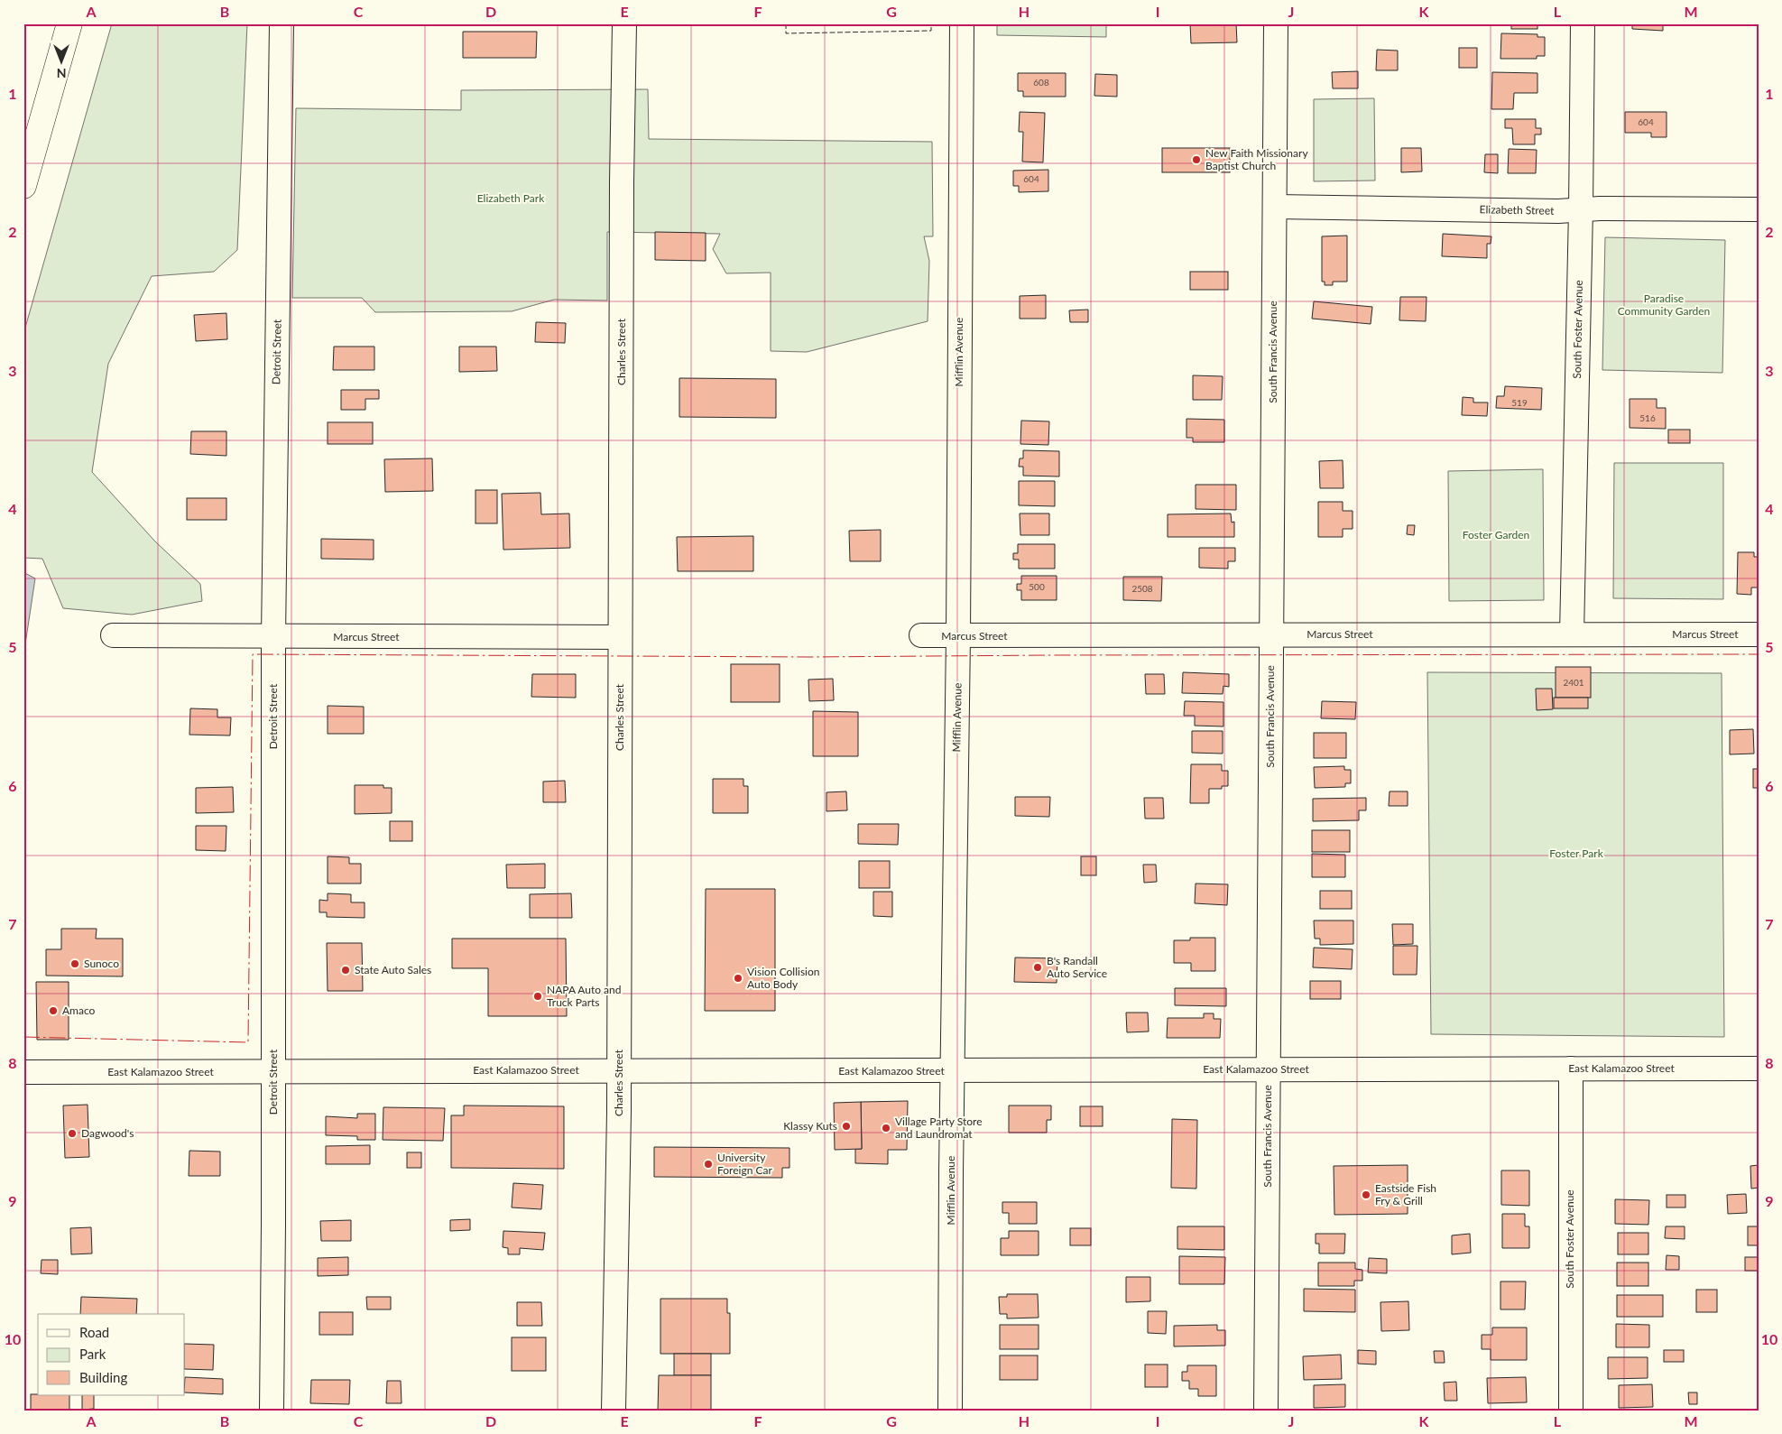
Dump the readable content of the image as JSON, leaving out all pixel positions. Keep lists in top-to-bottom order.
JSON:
{
  "streets": {
    "street": [
      "Elizabeth Street",
      "South Foster Avenue",
      "Detroit Street",
      "Charles Street",
      "Mifflin Avenue",
      "South Francis Avenue",
      "Marcus Street",
      "East Kalamazoo Street"
    ]
  },
  "crossings": [
    ["Elizabeth Street", "South Foster Avenue"],
    ["Elizabeth Street", "South Francis Avenue"],
    ["South Foster Avenue", "Marcus Street"],
    ["South Foster Avenue", "East Kalamazoo Street"],
    ["Detroit Street", "Marcus Street"],
    ["Detroit Street", "East Kalamazoo Street"],
    ["Charles Street", "Marcus Street"],
    ["Charles Street", "East Kalamazoo Street"],
    ["Mifflin Avenue", "Marcus Street"],
    ["Mifflin Avenue", "East Kalamazoo Street"],
    ["South Francis Avenue", "Marcus Street"],
    ["South Francis Avenue", "East Kalamazoo Street"]
  ],
  "parks": [
    "Elizabeth Park",
    "Paradise Community Garden",
    "Foster Garden",
    "Foster Park"
  ],
  "places": [
    "New Faith Missionary Baptist Church",
    "Sunoco",
    "B's Randall Auto Service",
    "State Auto Sales",
    "Vision Collision Auto Body",
    "NAPA Auto and Truck Parts",
    "Amaco",
    "Klassy Kuts",
    "Village Party Store and Laundromat",
    "Dagwood's",
    "University Foreign Car",
    "Eastside Fish Fry & Grill"
  ],
  "house_numbers": [
    "608",
    "604",
    "604",
    "519",
    "516",
    "500",
    "2508",
    "2401"
  ],
  "legend": ["Road", "Park", "Building"],
  "north": "bottom",
  "grid": {
    "columns": [
      "A",
      "B",
      "C",
      "D",
      "E",
      "F",
      "G",
      "H",
      "I",
      "J",
      "K",
      "L",
      "M"
    ],
    "rows": [
      "1",
      "2",
      "3",
      "4",
      "5",
      "6",
      "7",
      "8",
      "9",
      "10"
    ]
  }
}
